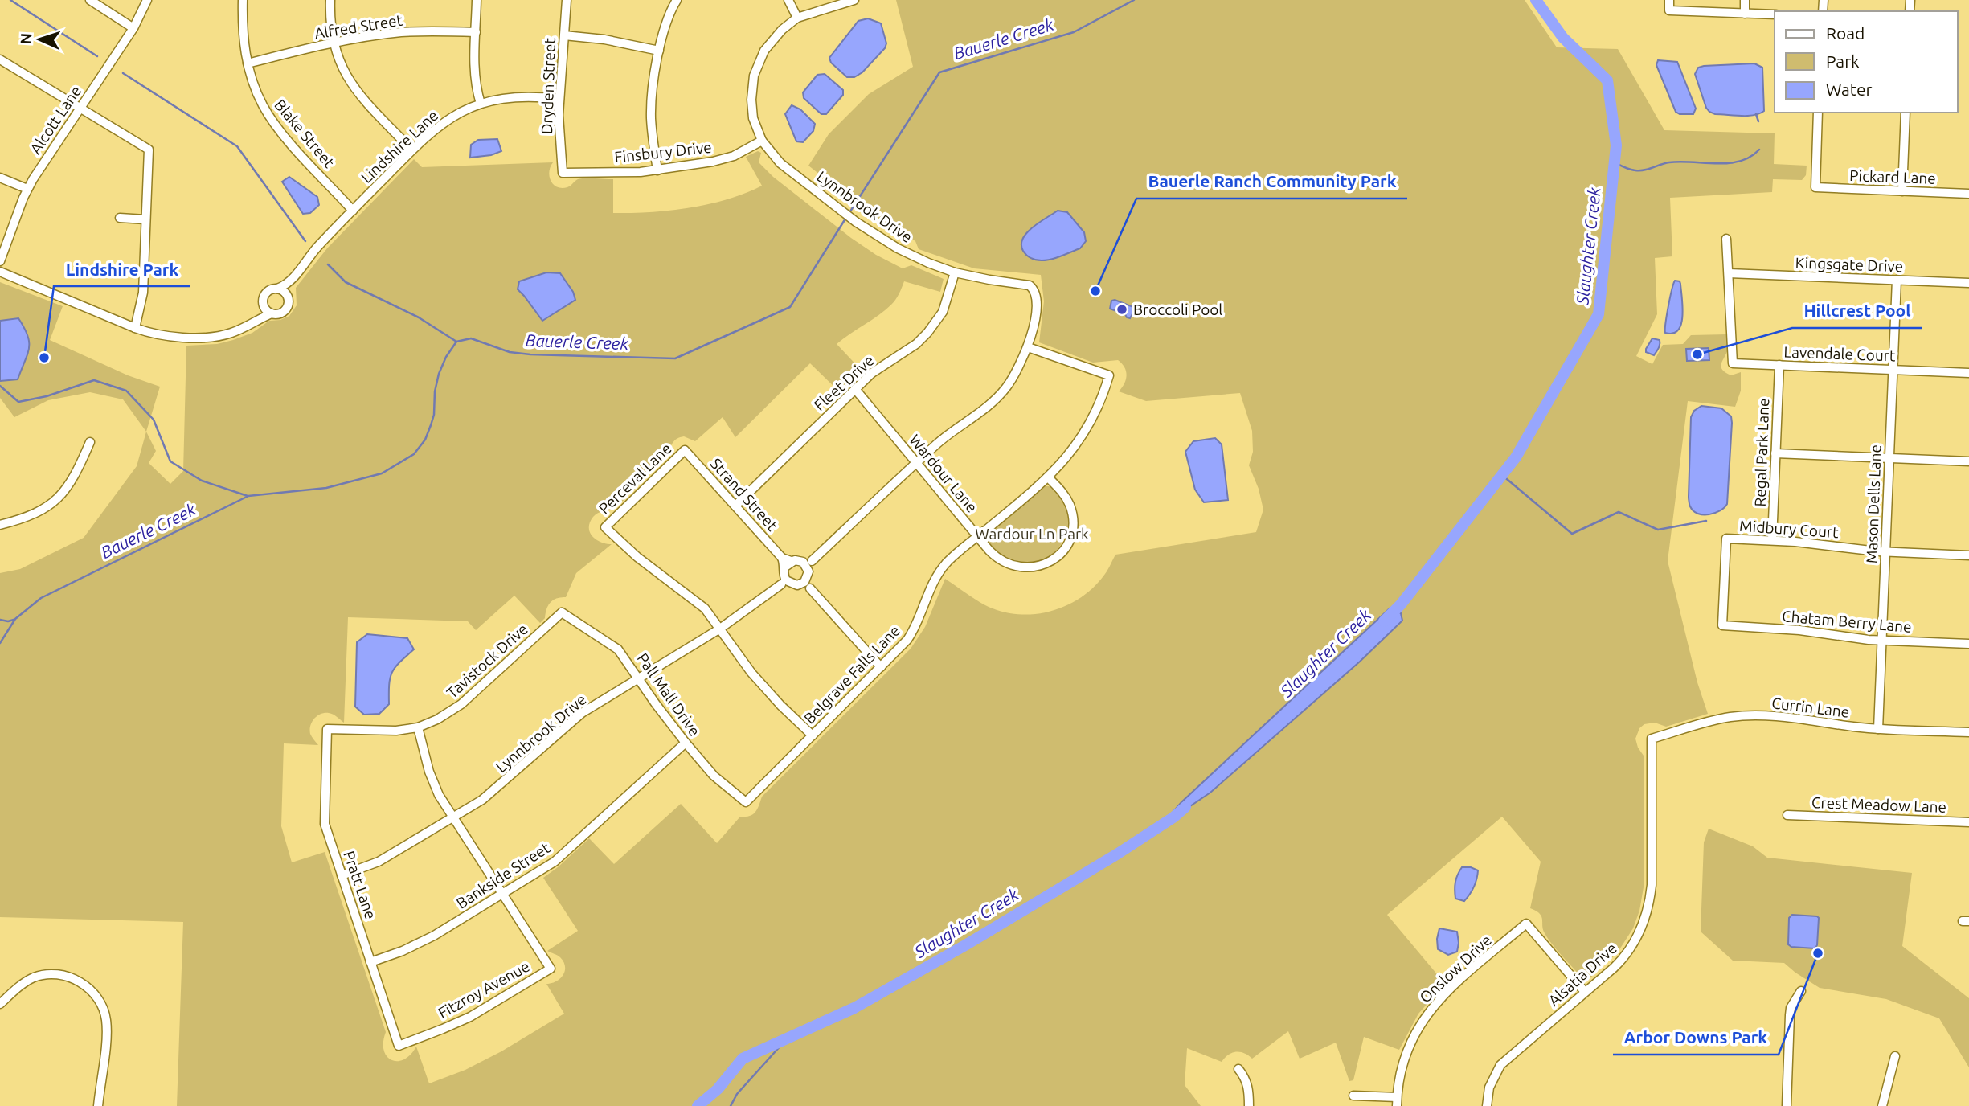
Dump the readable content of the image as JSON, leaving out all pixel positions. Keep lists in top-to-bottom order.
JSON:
{
  "streets": {
    "street": [
      "Alfred Street",
      "Dryden Street",
      "Alcott Lane",
      "Blake Street",
      "Lindshire Lane",
      "Finsbury Drive",
      "Pickard Lane",
      "Lynnbrook Drive",
      "Kingsgate Drive",
      "Lavendale Court",
      "Fleet Drive",
      "Regal Park Lane",
      "Wardour Lane",
      "Perceval Lane",
      "Strand Street",
      "Mason Dells Lane",
      "Midbury Court",
      "Chatam Berry Lane",
      "Tavistock Drive",
      "Belgrave Falls Lane",
      "Pall Mall Drive",
      "Currin Lane",
      "Crest Meadow Lane",
      "Bankside Street",
      "Pratt Lane",
      "Onslow Drive",
      "Alsatia Drive",
      "Fitzroy Avenue"
    ]
  },
  "crossings": [
    ["Alfred Street", "Blake Street"],
    ["Dryden Street", "Lindshire Lane"],
    ["Dryden Street", "Finsbury Drive"],
    ["Blake Street", "Lindshire Lane"],
    ["Finsbury Drive", "Lynnbrook Drive"],
    ["Lynnbrook Drive", "Fleet Drive"],
    ["Lynnbrook Drive", "Wardour Lane"],
    ["Lynnbrook Drive", "Perceval Lane"],
    ["Lynnbrook Drive", "Belgrave Falls Lane"],
    ["Lynnbrook Drive", "Pall Mall Drive"],
    ["Lynnbrook Drive", "Pratt Lane"],
    ["Kingsgate Drive", "Lavendale Court"],
    ["Kingsgate Drive", "Mason Dells Lane"],
    ["Lavendale Court", "Regal Park Lane"],
    ["Lavendale Court", "Mason Dells Lane"],
    ["Fleet Drive", "Wardour Lane"],
    ["Fleet Drive", "Strand Street"],
    ["Regal Park Lane", "Midbury Court"],
    ["Wardour Lane", "Belgrave Falls Lane"],
    ["Perceval Lane", "Strand Street"],
    ["Mason Dells Lane", "Midbury Court"],
    ["Mason Dells Lane", "Chatam Berry Lane"],
    ["Mason Dells Lane", "Currin Lane"],
    ["Midbury Court", "Chatam Berry Lane"],
    ["Tavistock Drive", "Pall Mall Drive"],
    ["Tavistock Drive", "Pratt Lane"],
    ["Belgrave Falls Lane", "Pall Mall Drive"],
    ["Pall Mall Drive", "Bankside Street"],
    ["Currin Lane", "Alsatia Drive"],
    ["Bankside Street", "Pratt Lane"],
    ["Bankside Street", "Fitzroy Avenue"],
    ["Pratt Lane", "Fitzroy Avenue"],
    ["Onslow Drive", "Alsatia Drive"]
  ],
  "water": ["Bauerle Creek", "Slaughter Creek"],
  "parks": ["Wardour Ln Park"],
  "places": [
    "Bauerle Ranch Community Park",
    "Broccoli Pool",
    "Hillcrest Pool",
    "Lindshire Park",
    "Arbor Downs Park"
  ],
  "legend": ["Road", "Park", "Water"],
  "north": "left"
}
